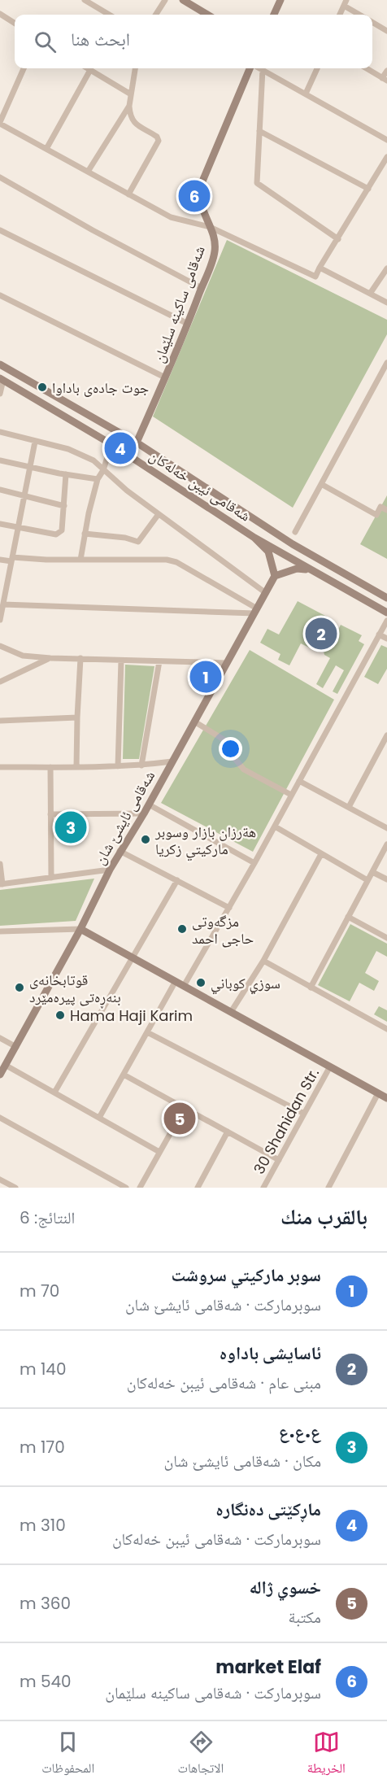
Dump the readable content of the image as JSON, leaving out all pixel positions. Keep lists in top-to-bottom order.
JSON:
{
  "streets": {
    "street": [
      "شەقامی ساکینە سلێمان",
      "شەقامی ئیبن خەلەکان",
      "شەقامی ئایشێ شان",
      "30 Shahidan Str."
    ]
  },
  "crossings": [
    ["شەقامی ساکینە سلێمان", "شەقامی ئیبن خەلەکان"]
  ],
  "places": [
    "جوت جادەی باداوا",
    "هةرزان بازار وسوبر ماركيتي زكريا",
    "مزگەوتی حاجی احمد",
    "سوزي كوباني",
    "قوتابخانەی بنەڕەتی پیرەمێرد",
    "Hama Haji Karim"
  ],
  "page": {
    "search": "ابحث هنا",
    "pins": [
      "6",
      "4",
      "2",
      "1",
      "3",
      "5"
    ],
    "heading": ["بالقرب منك", "النتائج: 6"],
    "list": [
      {
        "mark": "1",
        "name": "سوبر ماركيتي سروشت",
        "note": "سوبرماركت · شەقامی ئایشێ شان",
        "value": "70 m"
      },
      {
        "mark": "2",
        "name": "ئاسايشى باداوه",
        "note": "مبنى عام · شەقامی ئیبن خەلەکان",
        "value": "140 m"
      },
      {
        "mark": "3",
        "name": "ع.ع.ع",
        "note": "مكان · شەقامی ئایشێ شان",
        "value": "170 m"
      },
      {
        "mark": "4",
        "name": "ماڕكێتی دەنگارە",
        "note": "سوبرماركت · شەقامی ئیبن خەلەکان",
        "value": "310 m"
      },
      {
        "mark": "5",
        "name": "خسوي ژاله",
        "note": "مكتبة",
        "value": "360 m"
      },
      {
        "mark": "6",
        "name": "market Elaf",
        "note": "سوبرماركت · شەقامی ساکینە سلێمان",
        "value": "540 m"
      }
    ],
    "nav": ["الخريطة", "الاتجاهات", "المحفوظات"]
  }
}
